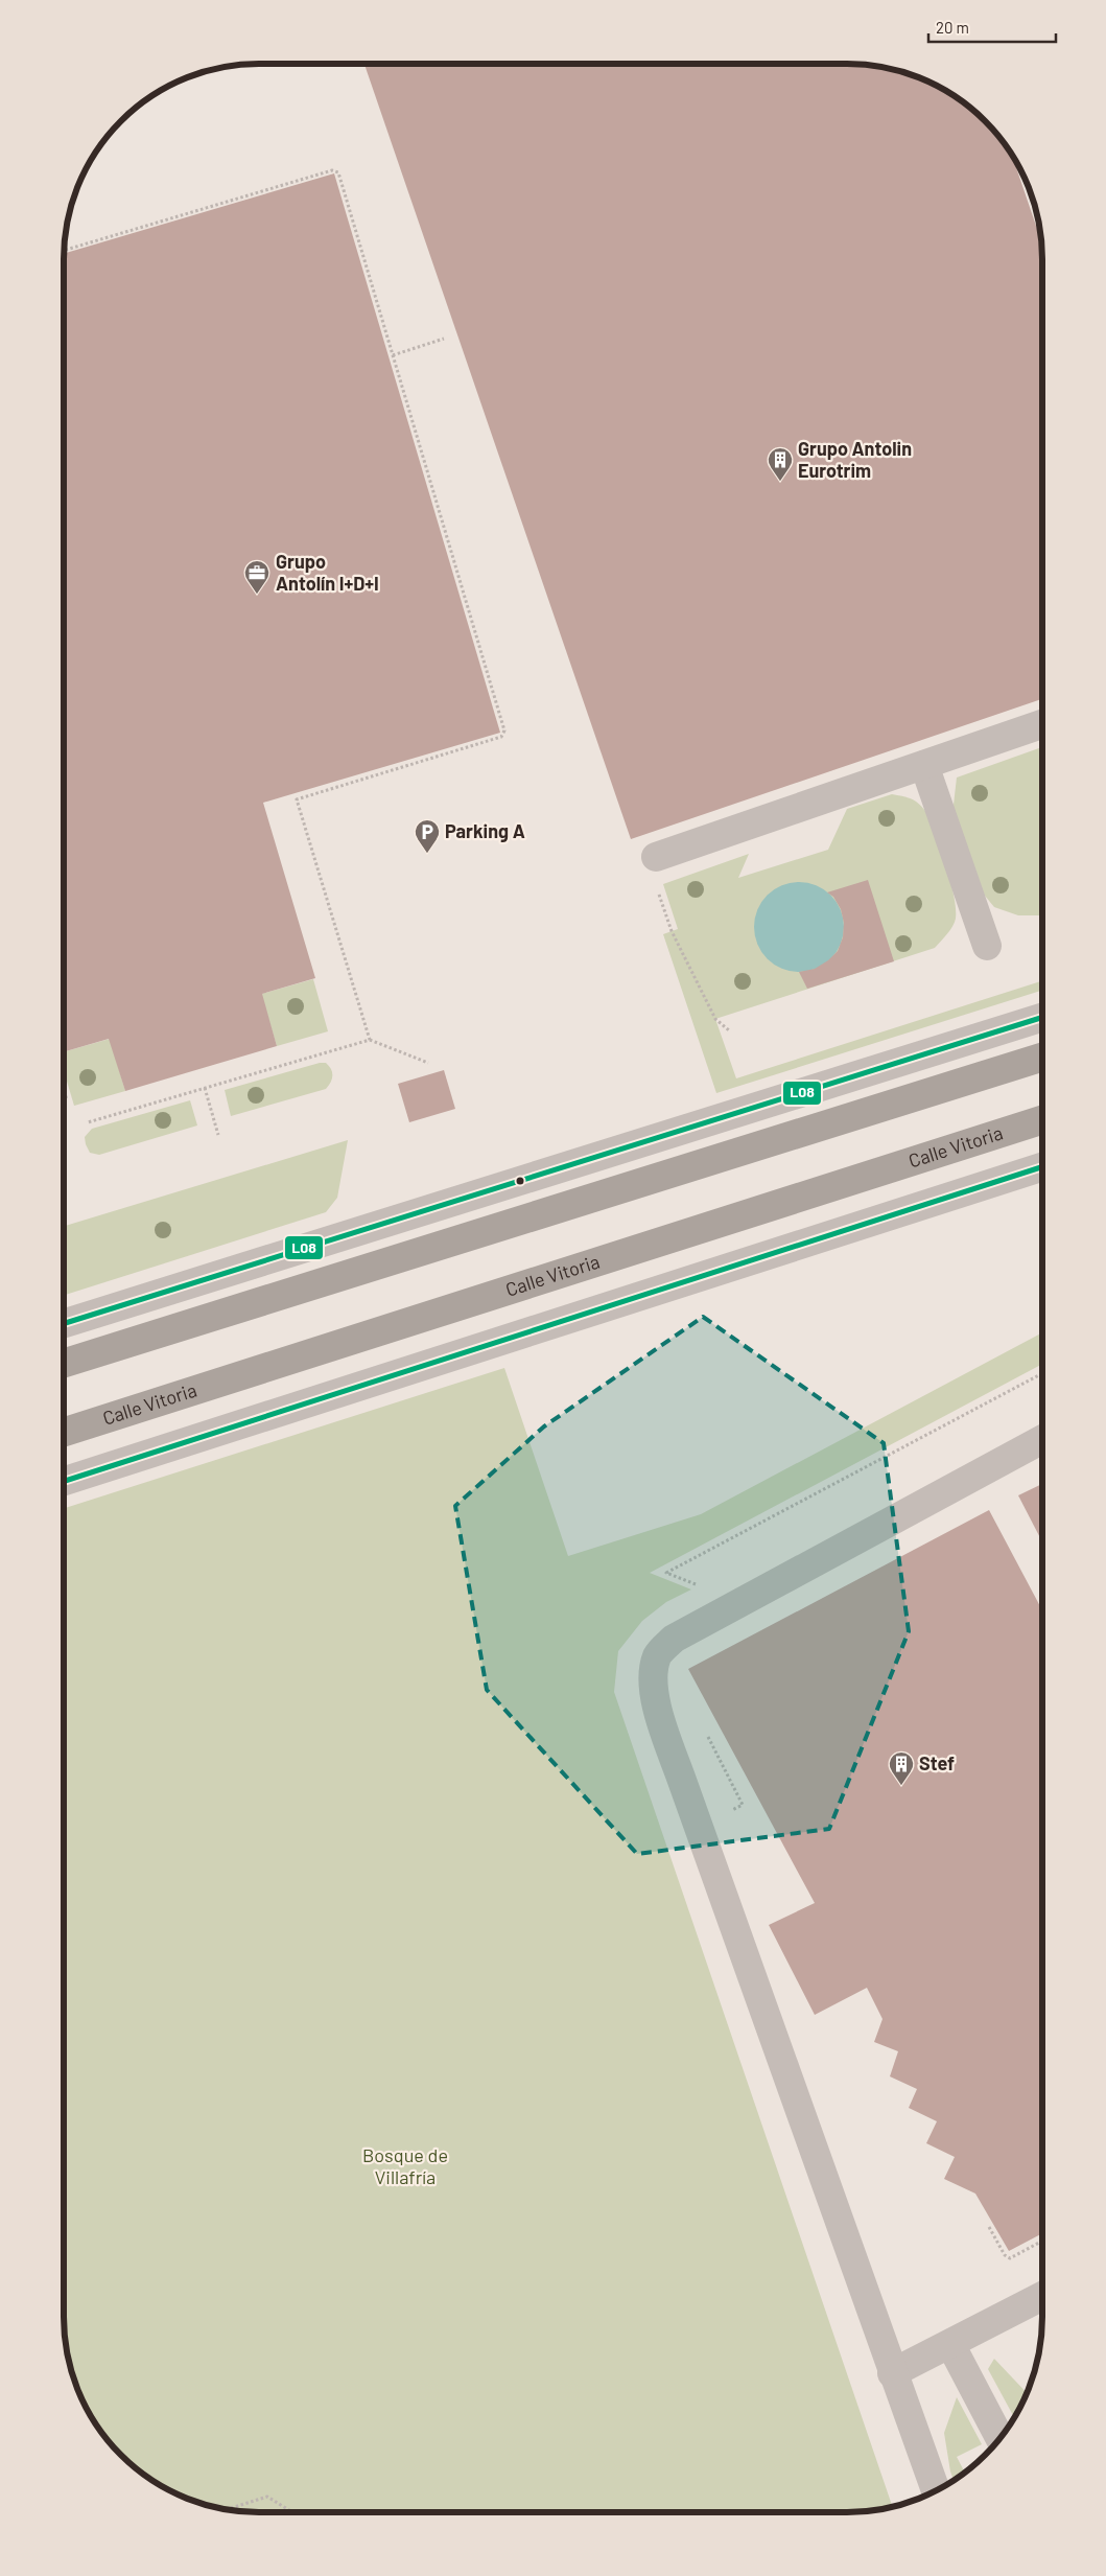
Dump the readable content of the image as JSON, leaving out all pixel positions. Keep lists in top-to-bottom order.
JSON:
{
  "streets": {
    "highway": ["Calle Vitoria"]
  },
  "parks": ["Bosque de Villafría"],
  "places": {
    "building": ["Grupo Antolin Eurotrim", "Stef"],
    "office": ["Grupo Antolín I+D+I"],
    "parking": ["Parking A"]
  },
  "lines": ["transit line L08"],
  "scale_bar": "20 m"
}
